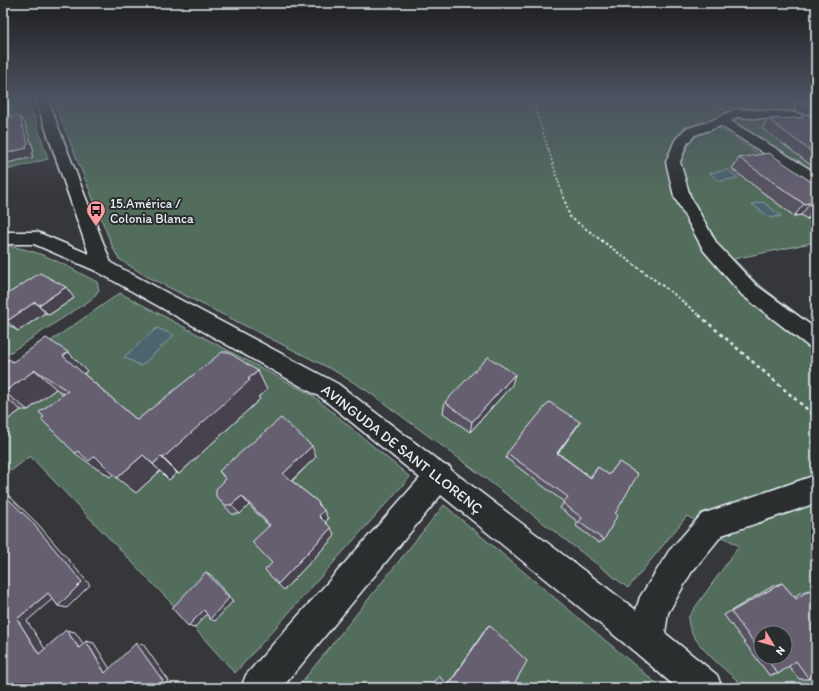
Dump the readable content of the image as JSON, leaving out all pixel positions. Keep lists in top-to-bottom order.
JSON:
{
  "streets": {
    "street": ["AVINGUDA DE SANT LLORENÇ"]
  },
  "places": {
    "bus stop": ["15.América / Colonia Blanca"]
  },
  "north": "bottom right"
}
